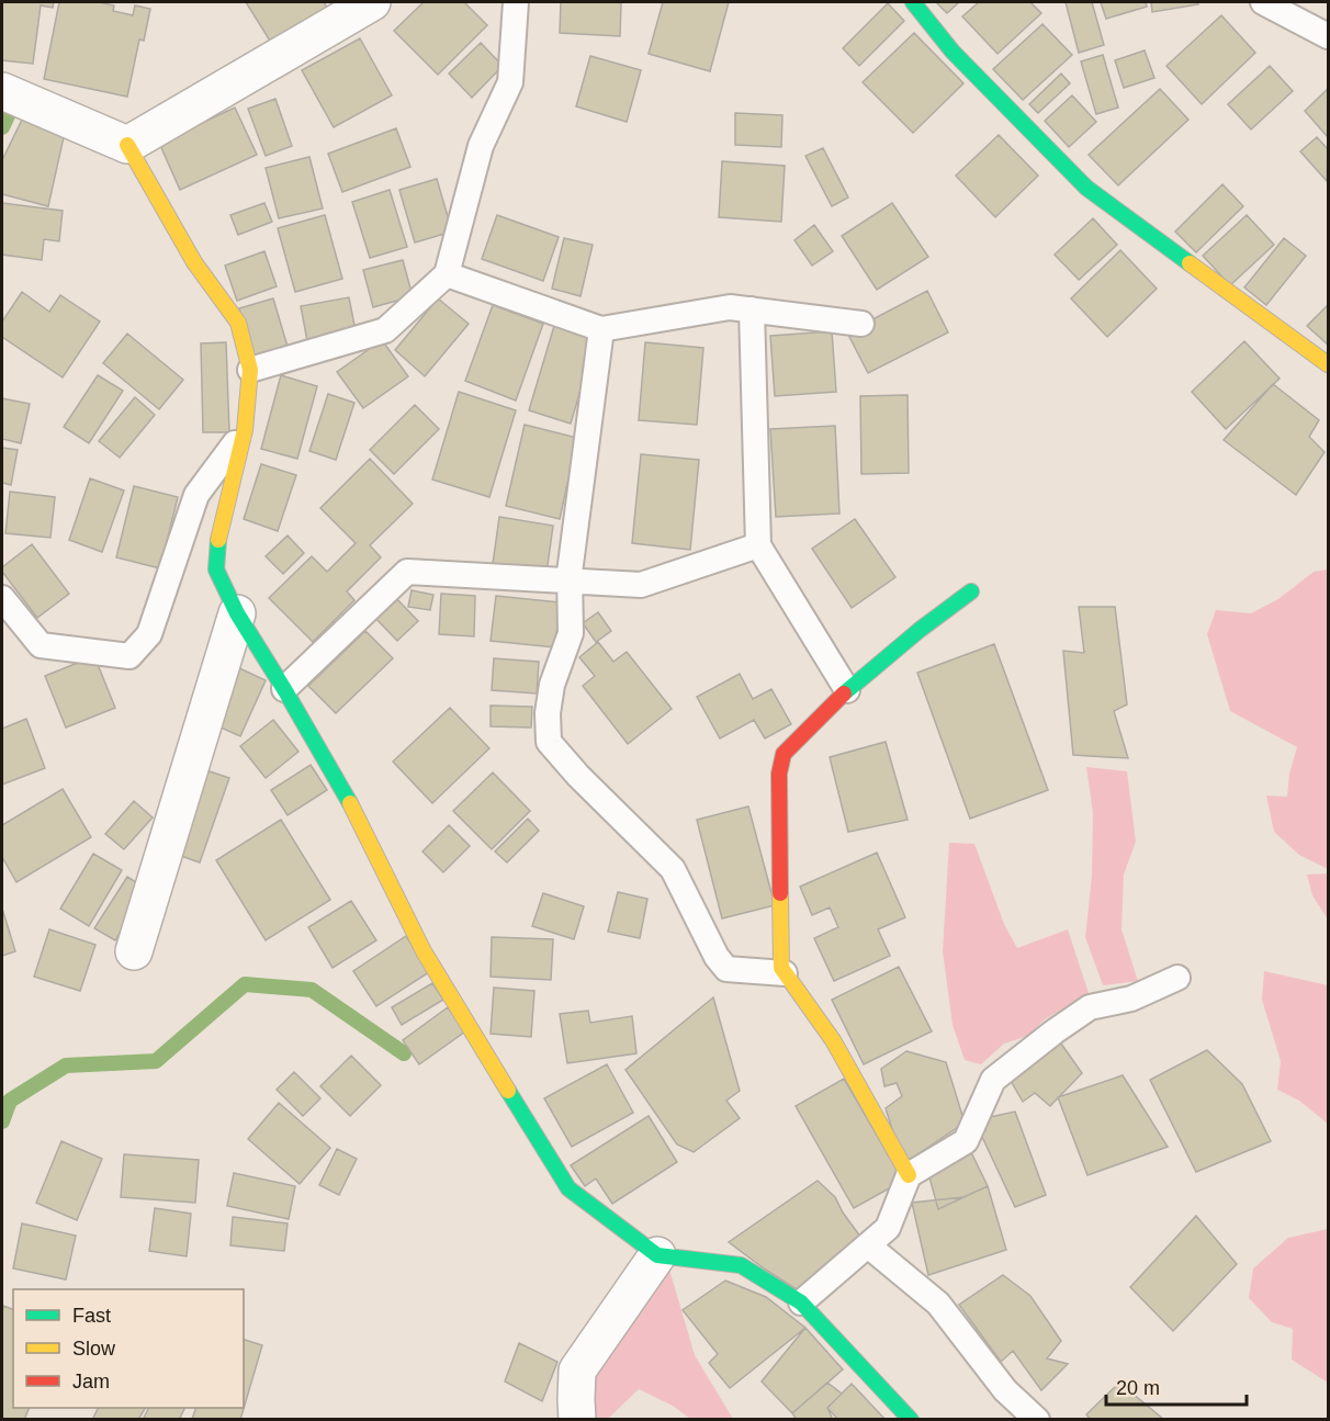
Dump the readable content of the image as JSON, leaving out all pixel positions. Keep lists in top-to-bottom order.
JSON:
{
  "legend": ["Fast", "Slow", "Jam"],
  "scale_bar": "20 m"
}
